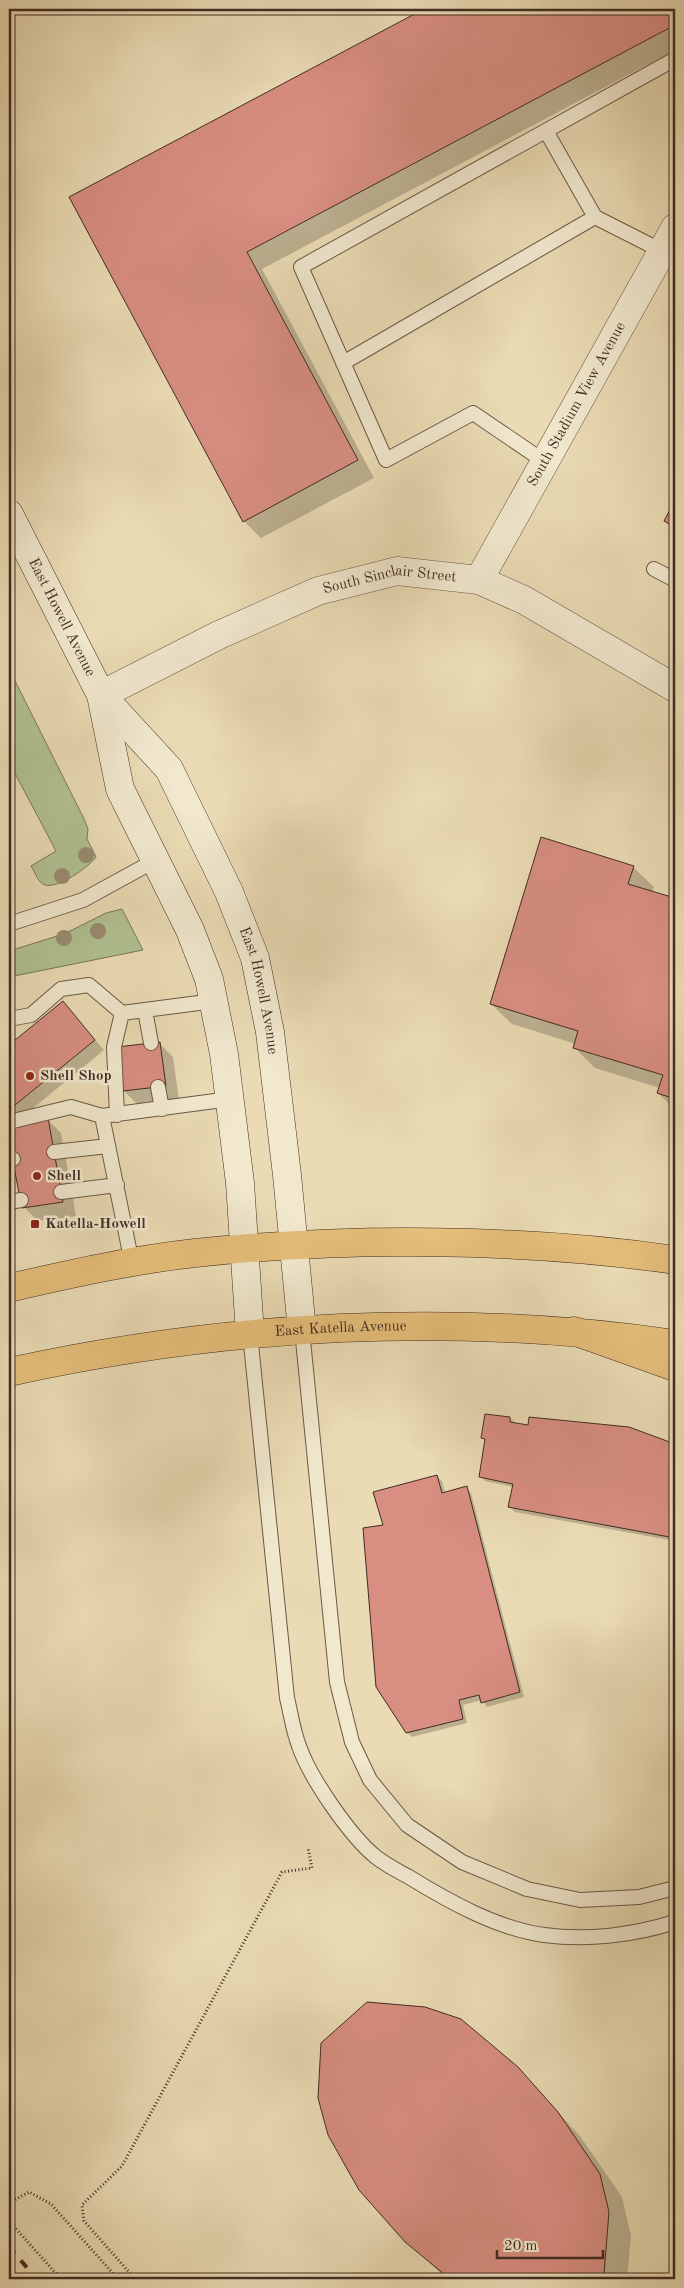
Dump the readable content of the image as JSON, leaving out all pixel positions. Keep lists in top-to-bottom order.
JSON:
{
  "streets": {
    "main road": ["East Katella Avenue"],
    "street": ["South Stadium View Avenue", "South Sinclair Street", "East Howell Avenue"]
  },
  "crossings": [
    ["South Stadium View Avenue", "South Sinclair Street"],
    ["South Sinclair Street", "East Howell Avenue"],
    ["East Howell Avenue", "East Katella Avenue"]
  ],
  "places": {
    "other": ["Shell Shop", "Shell"],
    "transit": ["Katella-Howell"]
  },
  "scale_bar": "20 m"
}
